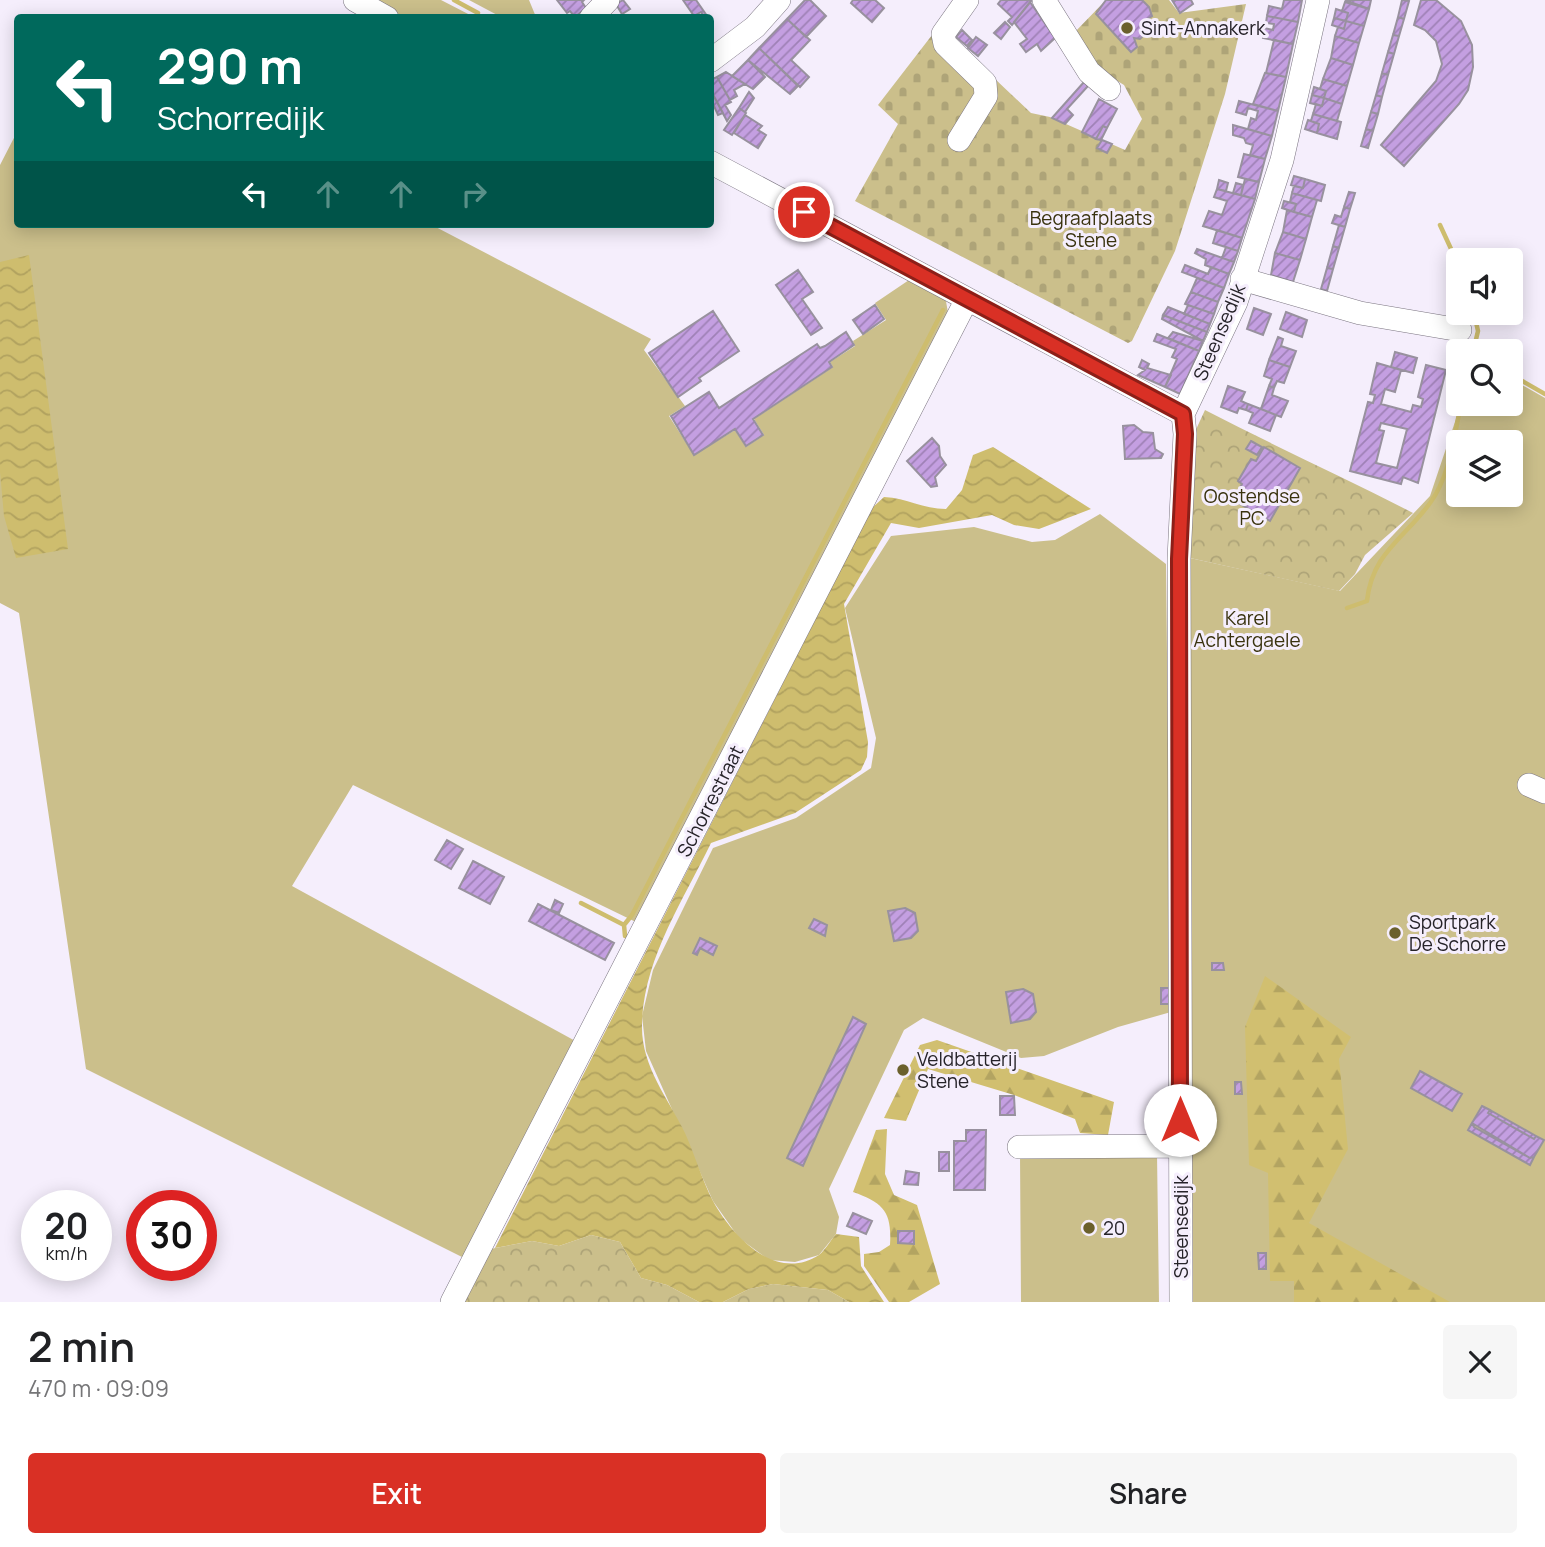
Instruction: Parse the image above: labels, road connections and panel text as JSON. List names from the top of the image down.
{
  "streets": {
    "street": ["Steensedijk", "Schorrestraat"]
  },
  "parks": ["Begraafplaats Stene", "Oostendse PC", "Karel Achtergaele"],
  "places": [
    "Sint-Annakerk",
    "Sportpark De Schorre",
    "Veldbatterij Stene",
    "20"
  ],
  "page": {
    "turn": ["290 m", "Schorredijk"],
    "speed": "20 km/h",
    "limit": "30",
    "heading": ["2 min", "470 m · 09:09"],
    "buttons": ["Exit", "Share"]
  }
}
